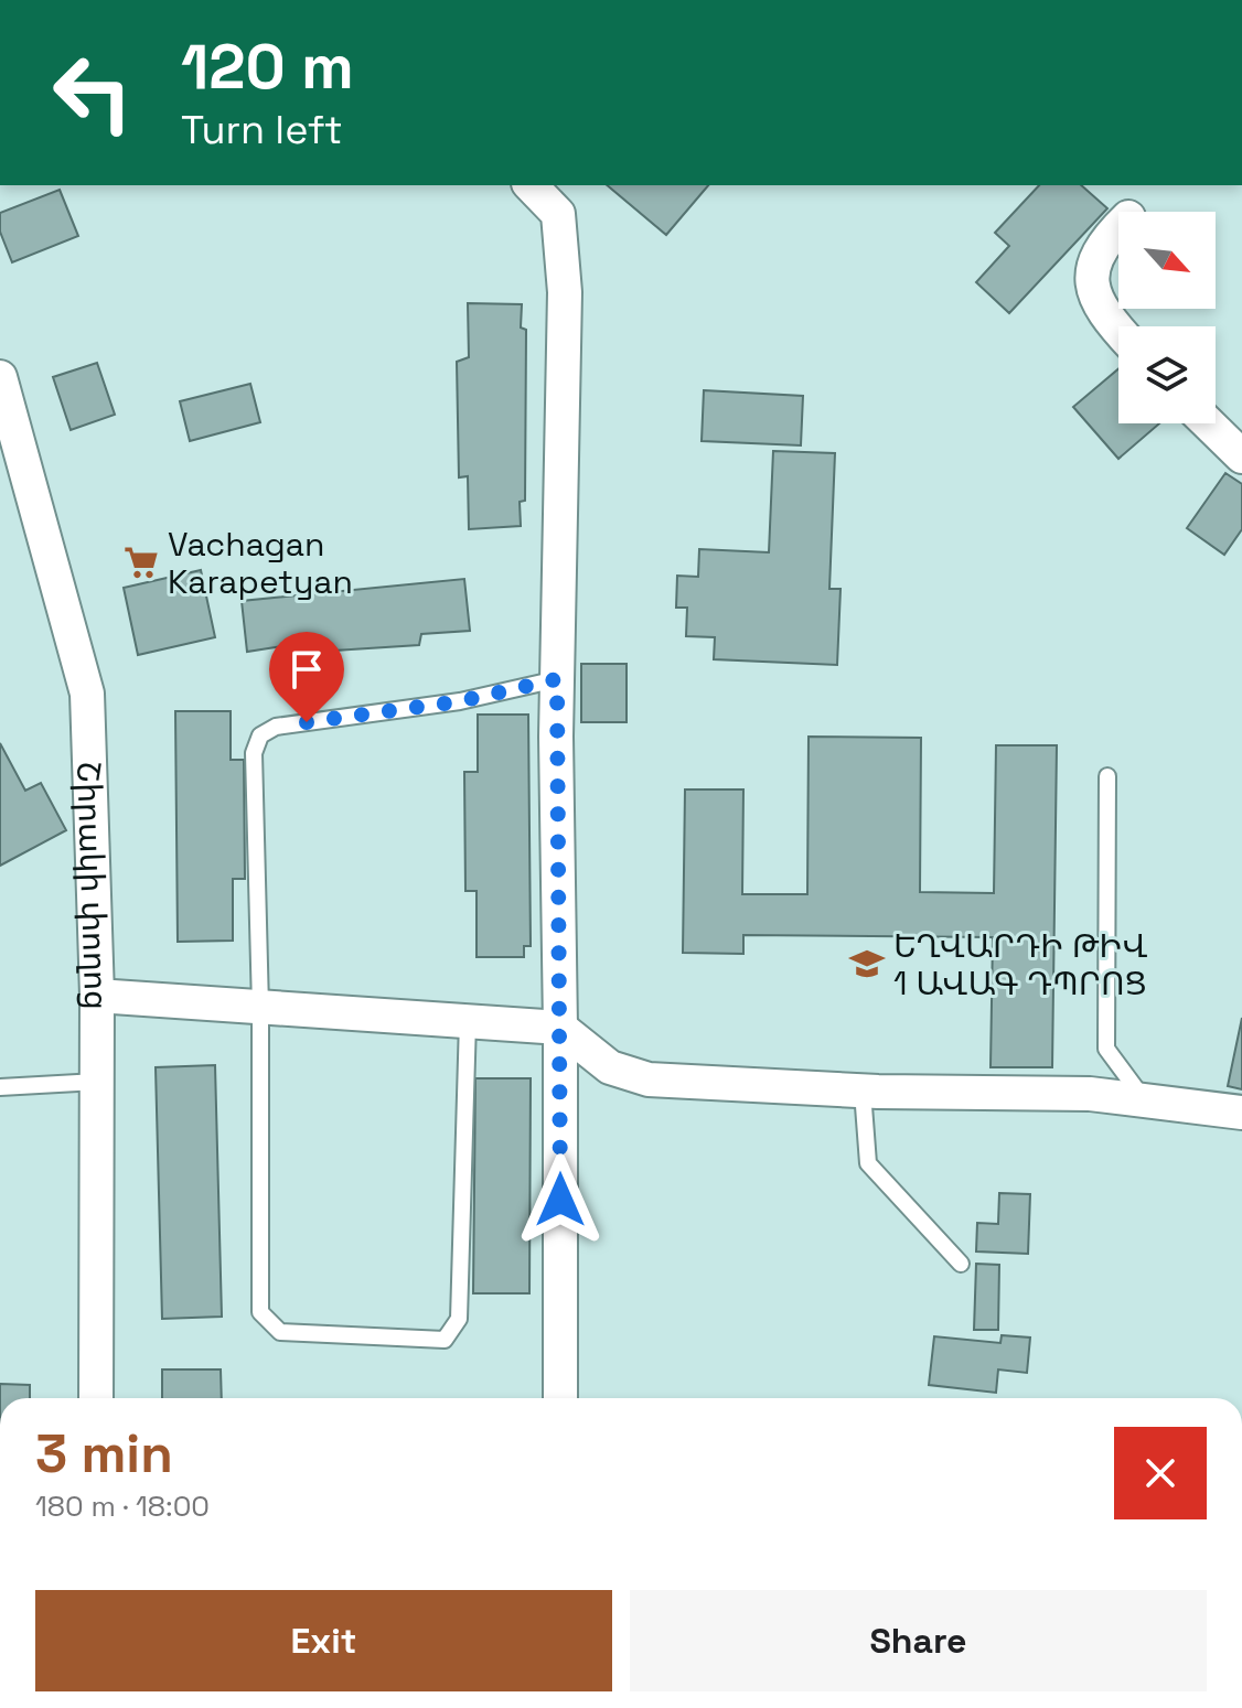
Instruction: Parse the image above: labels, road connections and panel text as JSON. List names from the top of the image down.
{
  "streets": {
    "street": ["Շիրակի փողոց"]
  },
  "places": {
    "supermarket": ["Vachagan Karapetyan"],
    "school or university": ["ԵՂՎԱՐԴԻ ԹԻՎ 1 ԱՎԱԳ ԴՊՐՈՑ"]
  },
  "north": "bottom right",
  "page": {
    "turn": ["120 m", "Turn left"],
    "heading": ["3 min", "180 m · 18:00"],
    "buttons": ["Exit", "Share"]
  }
}
